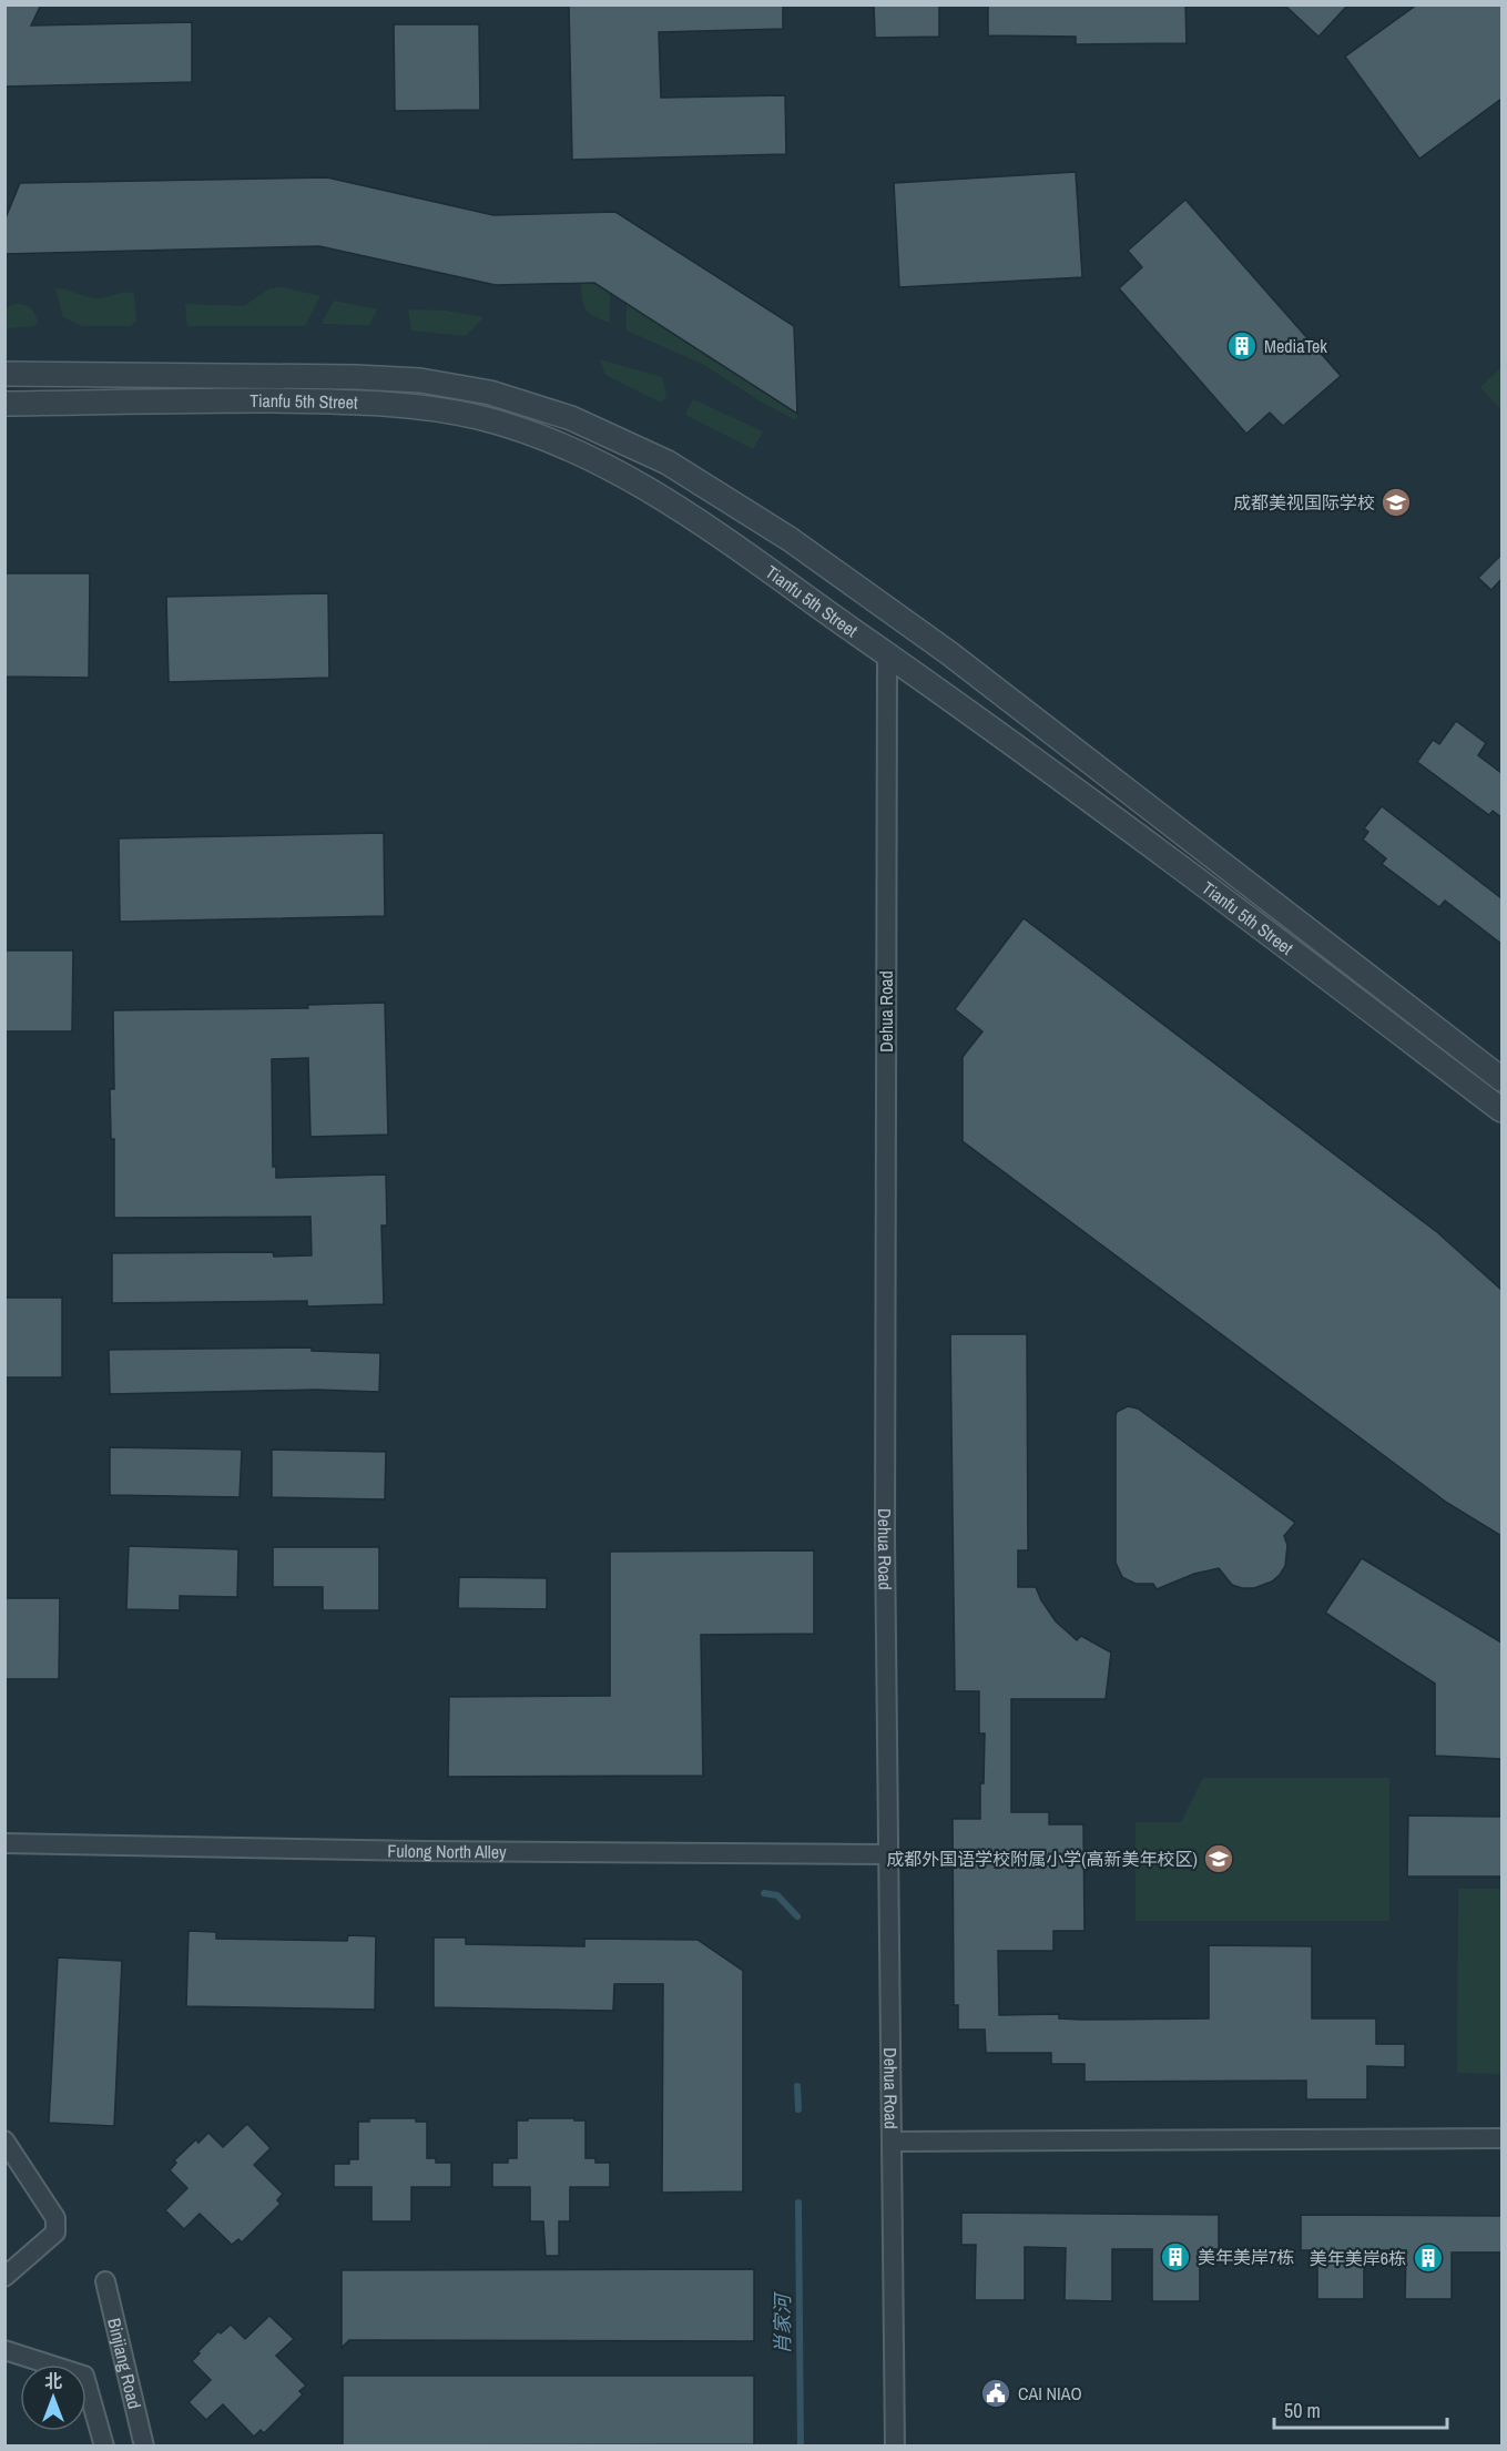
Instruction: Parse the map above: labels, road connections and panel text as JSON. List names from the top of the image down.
{
  "streets": {
    "street": [
      "Tianfu 5th Street",
      "Dehua Road",
      "Fulong North Alley",
      "Binjiang Road"
    ]
  },
  "crossings": [
    ["Tianfu 5th Street", "Dehua Road"],
    ["Dehua Road", "Fulong North Alley"]
  ],
  "water": ["肖家河"],
  "places": {
    "building": ["MediaTek", "美年美岸7栋", "美年美岸6栋"],
    "school or university": ["成都美视国际学校", "成都外国语学校附属小学(高新美年校区)"],
    "public building": ["CAI NIAO"]
  },
  "scale_bar": "50 m",
  "north": "top"
}
